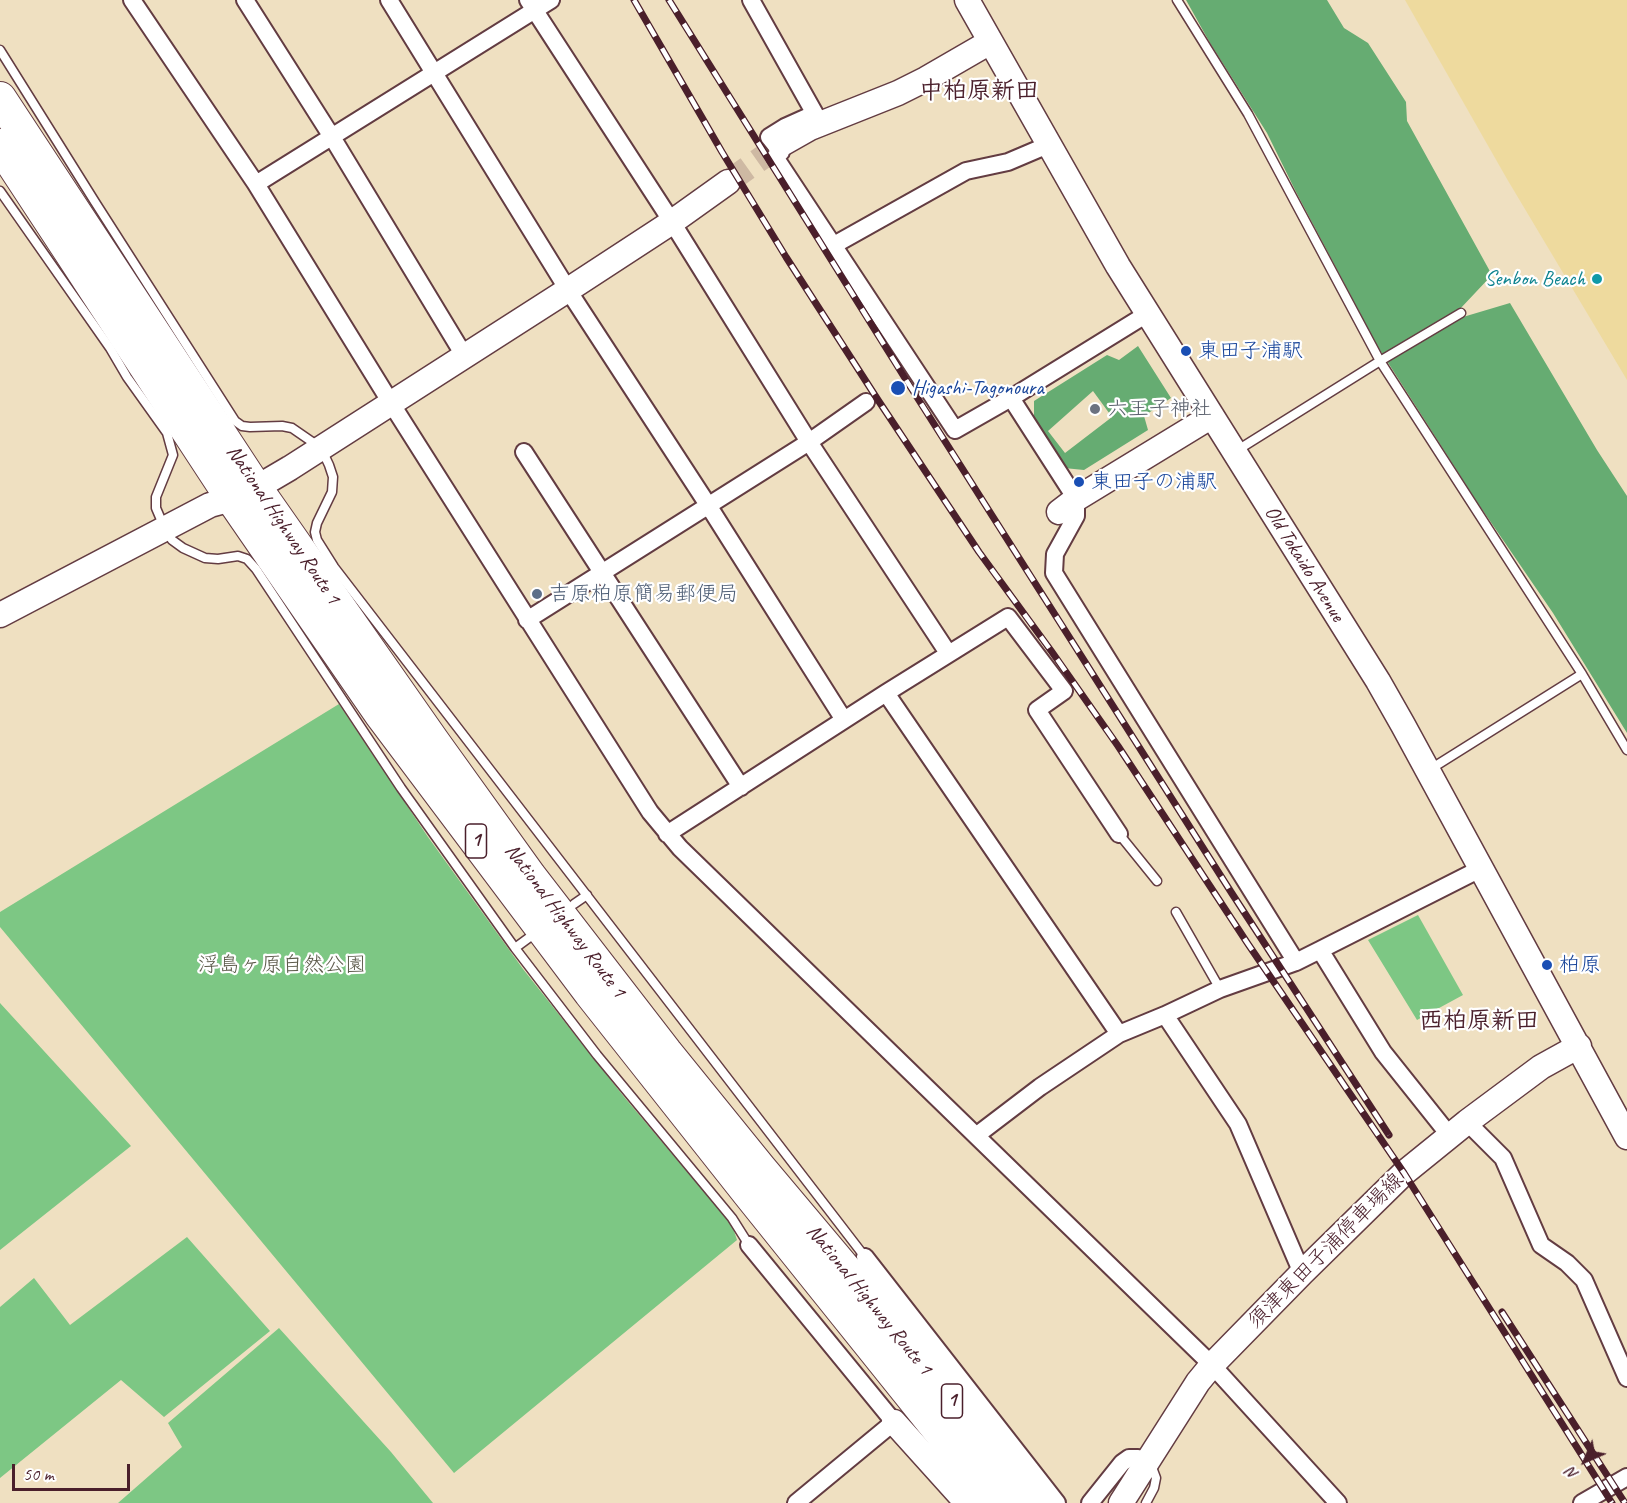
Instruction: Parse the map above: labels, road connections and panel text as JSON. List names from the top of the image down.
{
  "streets": {
    "highway": ["National Highway Route 1", "1"],
    "main road": ["Old Tokaido Avenue", "須津東田子浦停車場線"]
  },
  "crossings": [
    ["Old Tokaido Avenue", "須津東田子浦停車場線"]
  ],
  "districts": ["中柏原新田", "西柏原新田"],
  "parks": ["浮島ヶ原自然公園"],
  "places": [
    "Senbon Beach",
    "東田子浦駅",
    "Higashi-Tagonoura",
    "六王子神社",
    "東田子の浦駅",
    "吉原柏原簡易郵便局",
    "柏原"
  ],
  "scale_bar": "50 m",
  "north": "bottom left"
}
